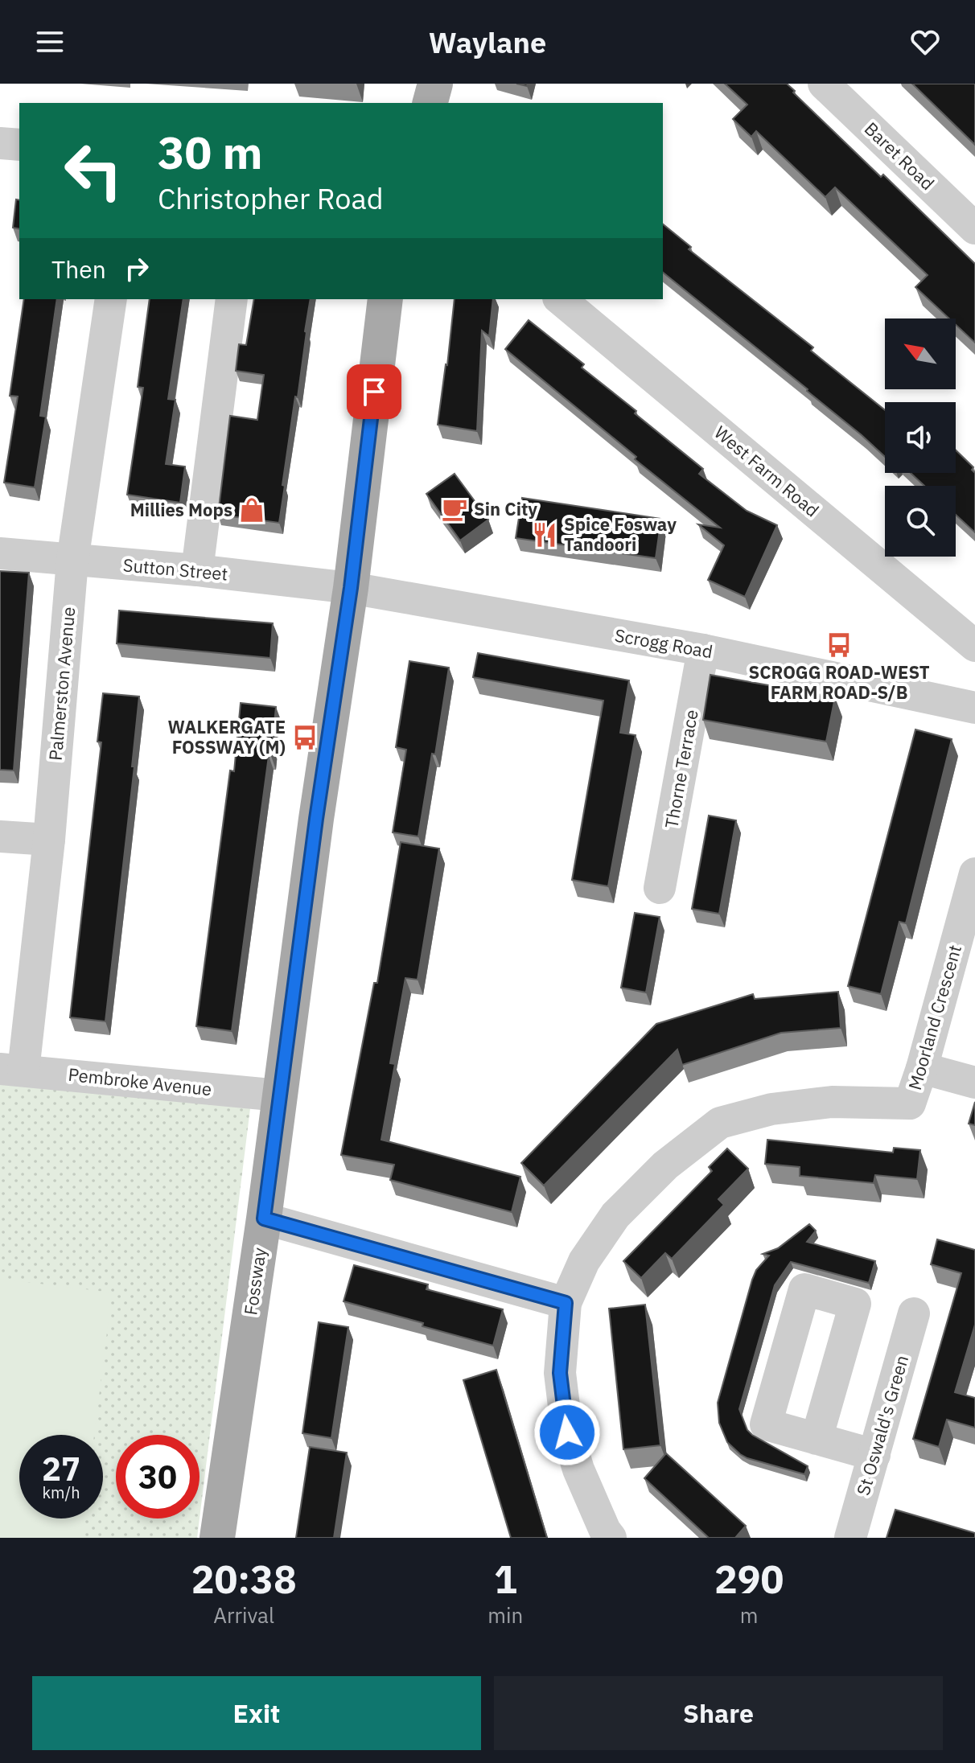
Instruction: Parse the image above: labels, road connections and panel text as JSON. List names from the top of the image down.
{
  "streets": {
    "main road": ["Fossway"],
    "street": [
      "Baret Road",
      "West Farm Road",
      "Sutton Street",
      "Scrogg Road",
      "Palmerston Avenue",
      "Thorne Terrace",
      "Moorland Crescent",
      "Pembroke Avenue",
      "St Oswald's Green"
    ]
  },
  "crossings": [
    ["Sutton Street", "Scrogg Road"],
    ["Sutton Street", "Palmerston Avenue"],
    ["Sutton Street", "Fossway"],
    ["Scrogg Road", "Thorne Terrace"],
    ["Scrogg Road", "Fossway"],
    ["Palmerston Avenue", "Pembroke Avenue"],
    ["Pembroke Avenue", "Fossway"]
  ],
  "places": {
    "cafe": ["Sin City"],
    "shop": ["Millies Mops"],
    "restaurant": ["Spice Fosway Tandoori"],
    "bus stop": ["SCROGG ROAD-WEST FARM ROAD-S/B", "WALKERGATE FOSSWAY (M)"]
  },
  "north": "top left",
  "page": {
    "header": "Waylane",
    "turn": ["30 m", "Christopher Road"],
    "then": "Then",
    "speed": "27 km/h",
    "limit": "30",
    "eta": [
      "20:38",
      "Arrival",
      "1",
      "min",
      "290",
      "m"
    ],
    "buttons": ["Exit", "Share"]
  }
}
